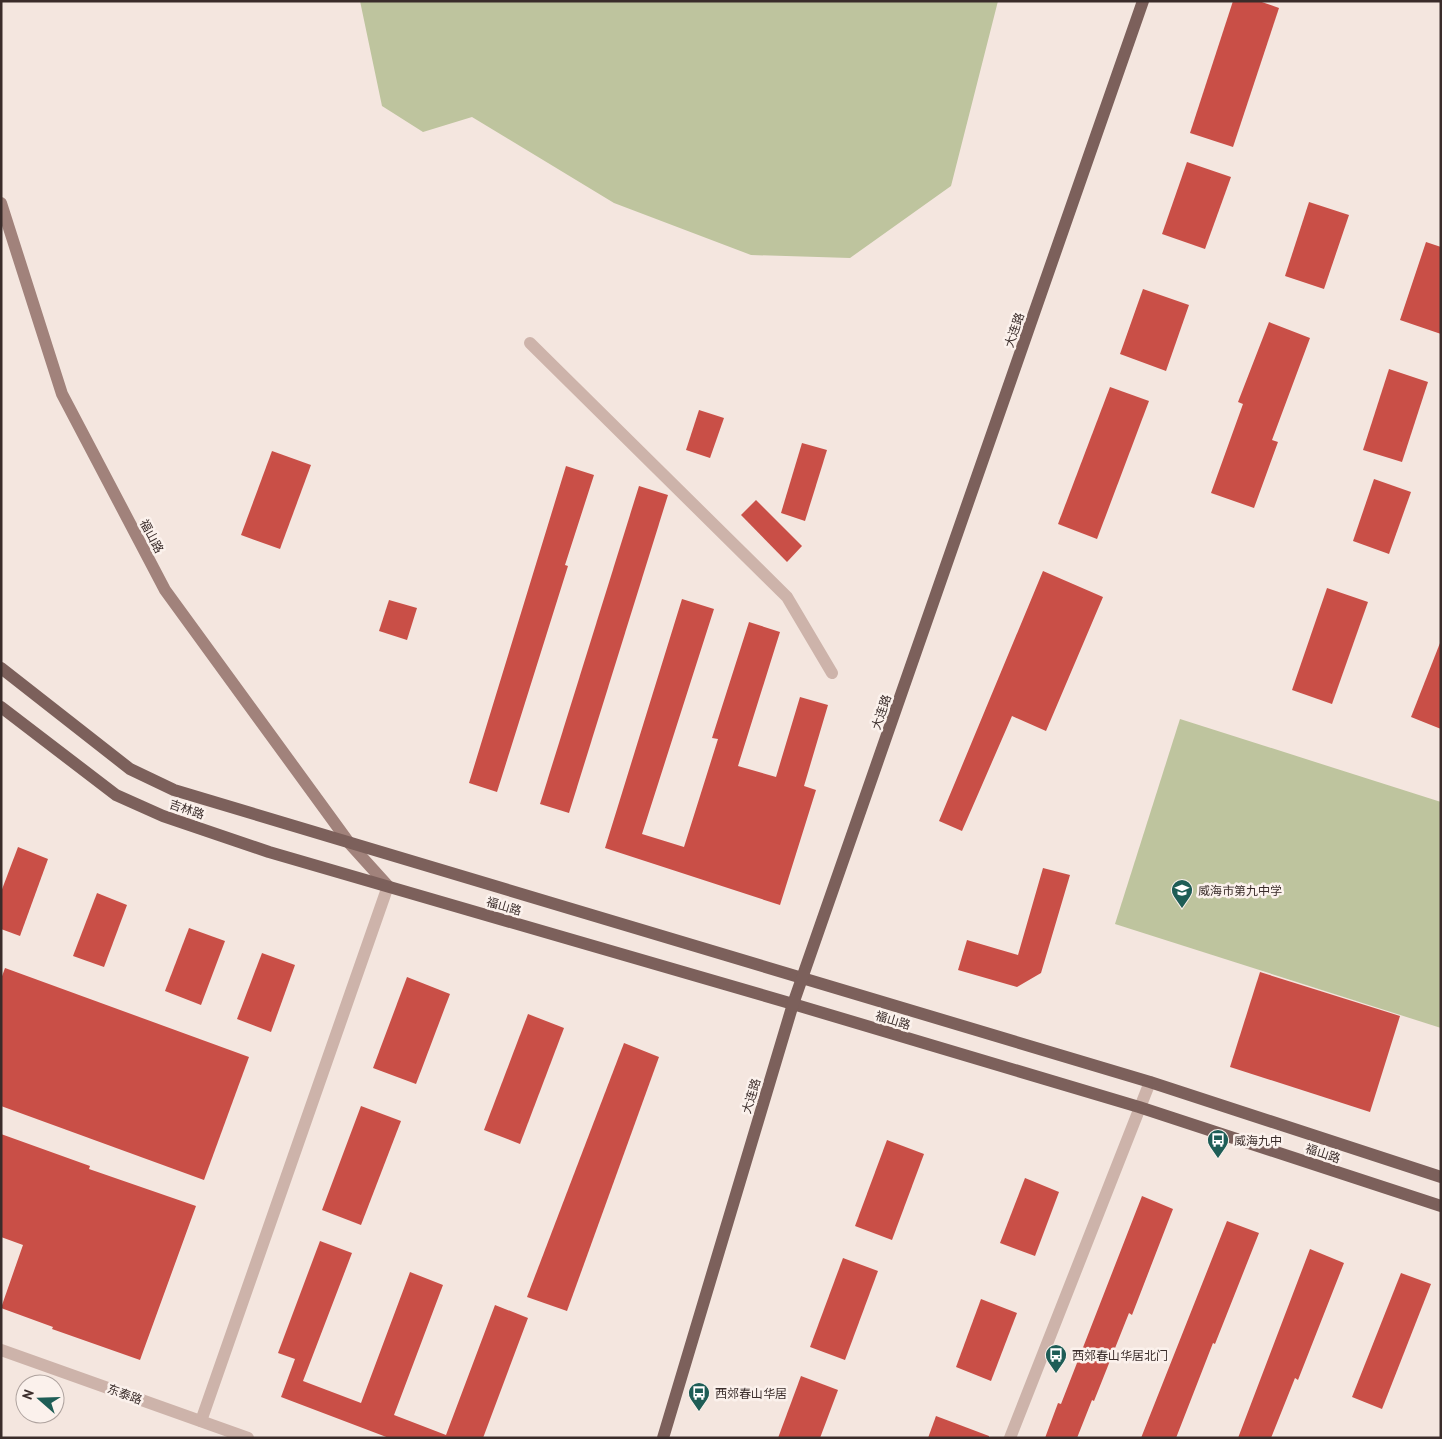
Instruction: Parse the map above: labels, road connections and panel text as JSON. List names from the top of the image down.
{
  "streets": {
    "main road": ["大连路", "福山路", "吉林路"],
    "street": ["东泰路"]
  },
  "crossings": [
    ["大连路", "福山路"],
    ["福山路", "吉林路"]
  ],
  "places": {
    "school or university": ["威海市第九中学"],
    "bus stop": ["威海九中", "西郊春山华居北门", "西郊春山华居"]
  },
  "north": "left"
}
